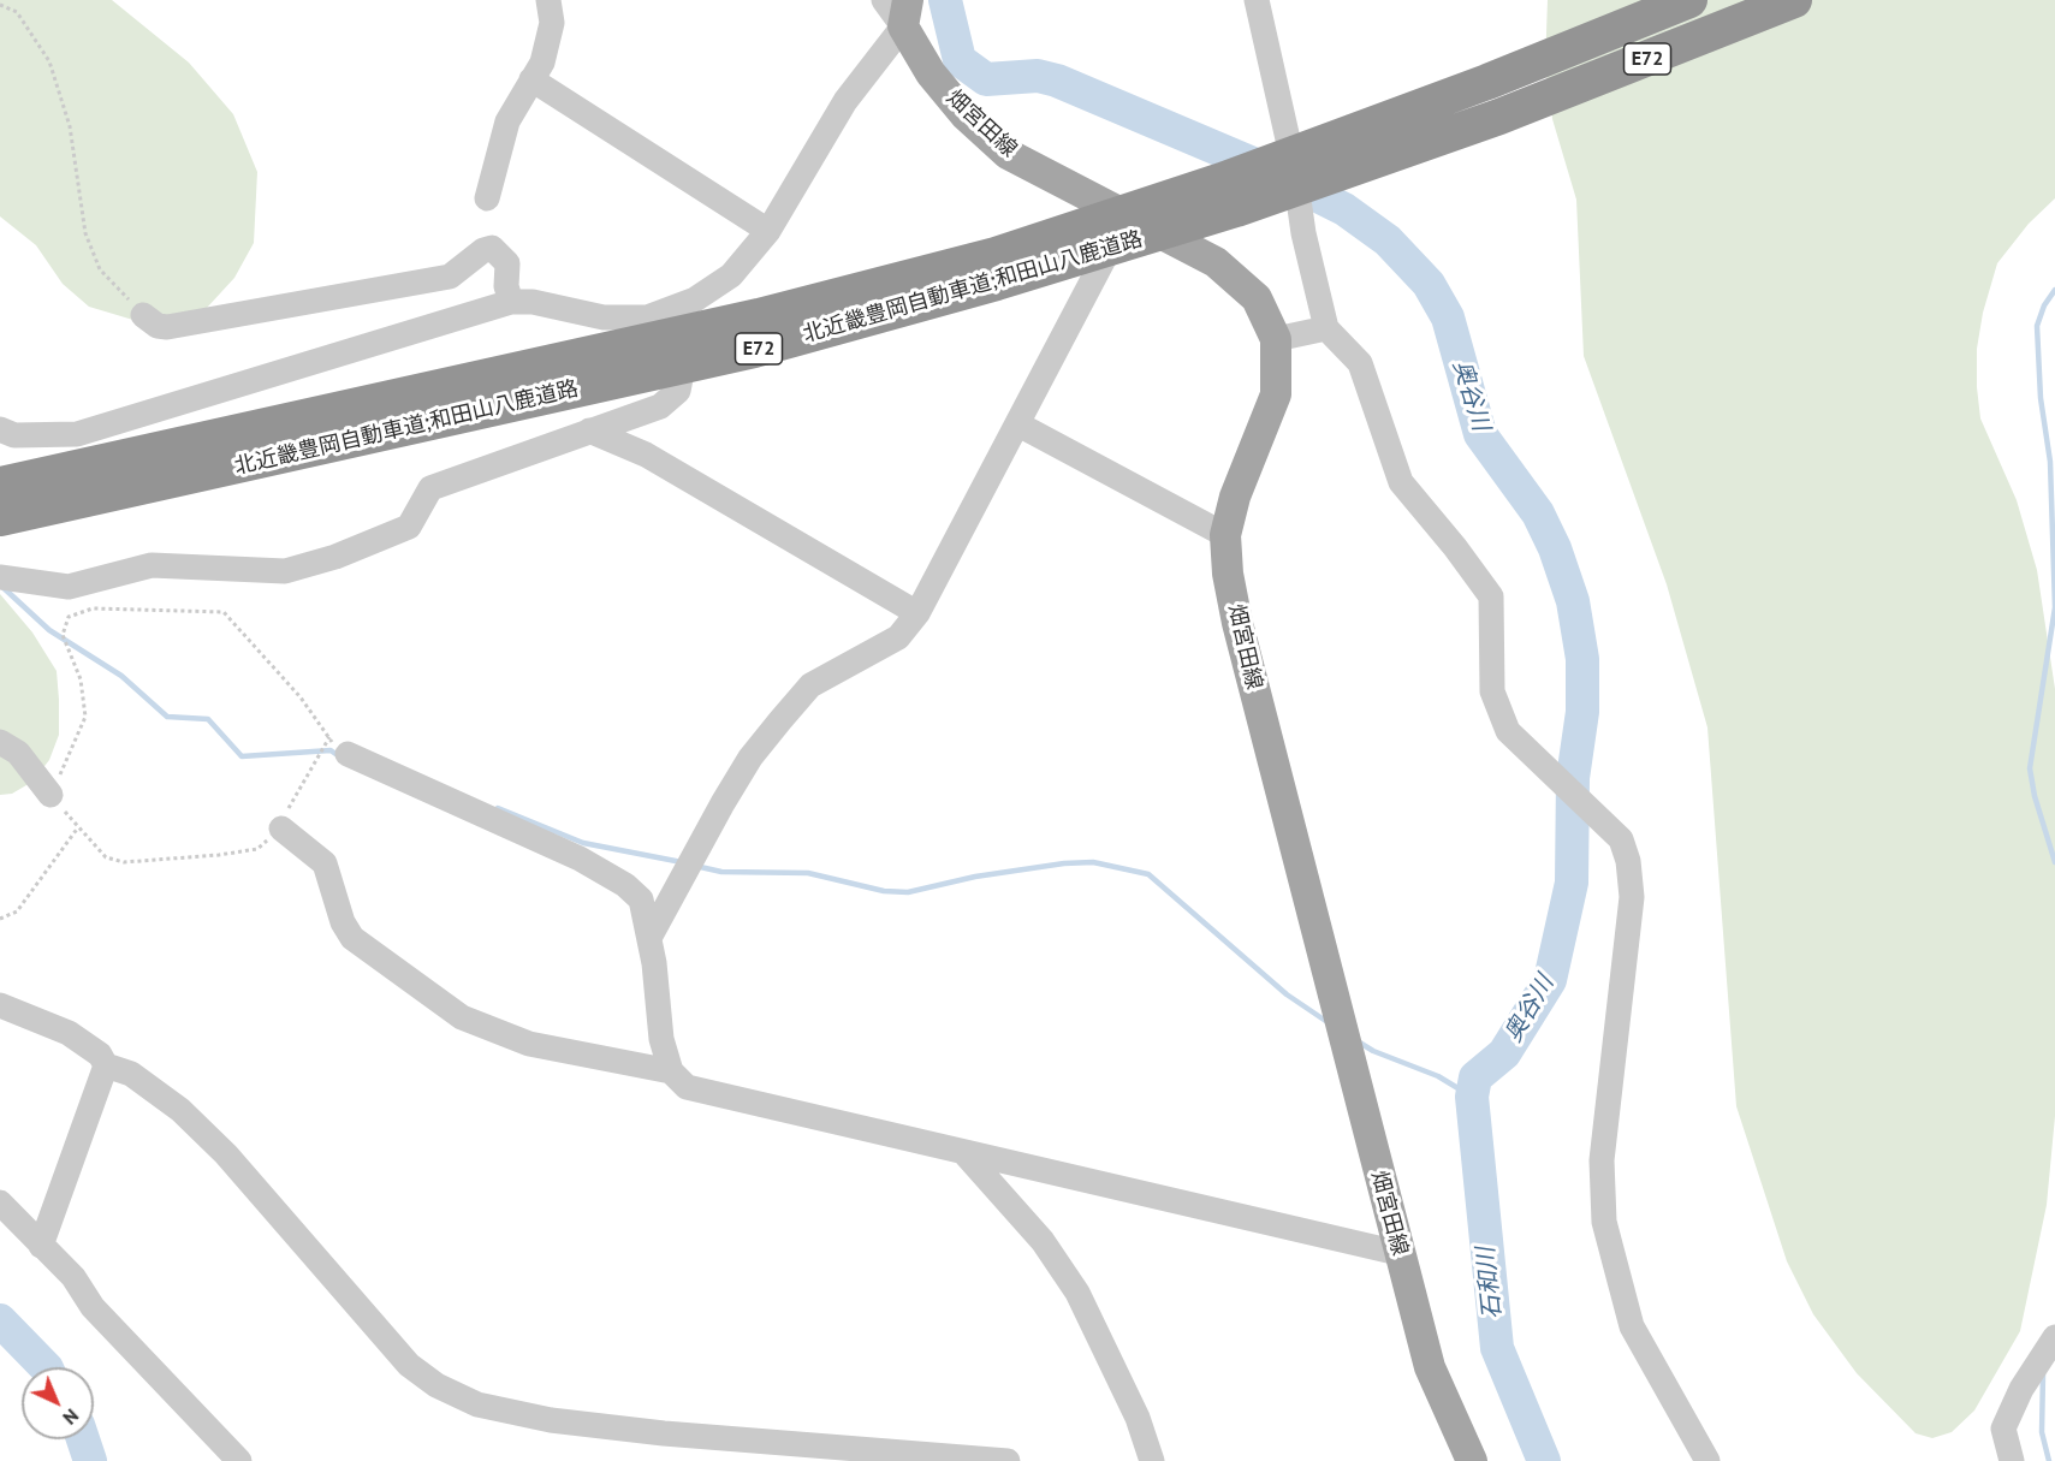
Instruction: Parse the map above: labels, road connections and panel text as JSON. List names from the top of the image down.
{
  "streets": {
    "highway": ["E72", "北近畿豊岡自動車道;和田山八鹿道路"],
    "main road": ["畑宮田線"]
  },
  "water": ["奥谷川", "石和川"],
  "north": "bottom right"
}
